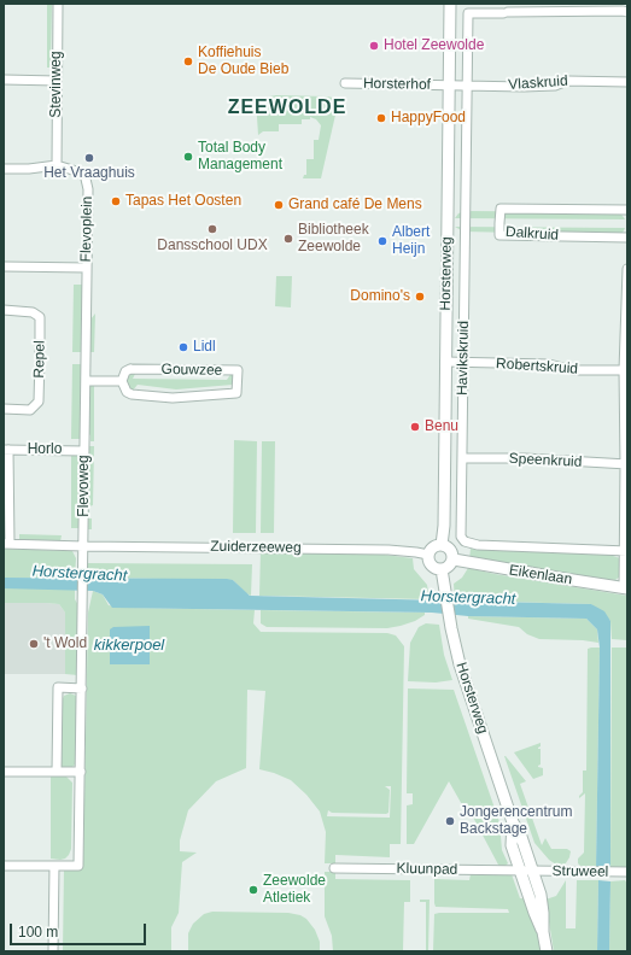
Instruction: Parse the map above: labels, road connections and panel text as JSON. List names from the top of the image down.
{
  "streets": {
    "street": [
      "Vlaskruid",
      "Stevinweg",
      "Horsterhof",
      "Flevoplein",
      "Dalkruid",
      "Horsterweg",
      "Havikskruid",
      "Repel",
      "Robertskruid",
      "Gouwzee",
      "Horlo",
      "Speenkruid",
      "Flevoweg",
      "Zuiderzeeweg",
      "Eikenlaan",
      "Kluunpad",
      "Struweel"
    ]
  },
  "crossings": [
    ["Vlaskruid", "Horsterhof"],
    ["Vlaskruid", "Horsterweg"],
    ["Vlaskruid", "Havikskruid"],
    ["Stevinweg", "Flevoplein"],
    ["Horsterhof", "Horsterweg"],
    ["Flevoplein", "Flevoweg"],
    ["Horsterweg", "Robertskruid"],
    ["Horsterweg", "Zuiderzeeweg"],
    ["Horsterweg", "Eikenlaan"],
    ["Horsterweg", "Kluunpad"],
    ["Horsterweg", "Struweel"],
    ["Havikskruid", "Robertskruid"],
    ["Havikskruid", "Speenkruid"],
    ["Horlo", "Flevoweg"],
    ["Flevoweg", "Zuiderzeeweg"],
    ["Zuiderzeeweg", "Eikenlaan"],
    ["Kluunpad", "Struweel"]
  ],
  "districts": ["ZEEWOLDE"],
  "water": ["Horstergracht", "kikkerpoel"],
  "places": [
    "Hotel Zeewolde",
    "Koffiehuis De Oude Bieb",
    "HappyFood",
    "Total Body Management",
    "Het Vraaghuis",
    "Tapas Het Oosten",
    "Grand café De Mens",
    "Dansschool UDX",
    "Bibliotheek Zeewolde",
    "Albert Heijn",
    "Domino's",
    "Lidl",
    "Benu",
    "'t Wold",
    "Jongerencentrum Backstage",
    "Zeewolde Atletiek"
  ],
  "scale_bar": "100 m"
}
